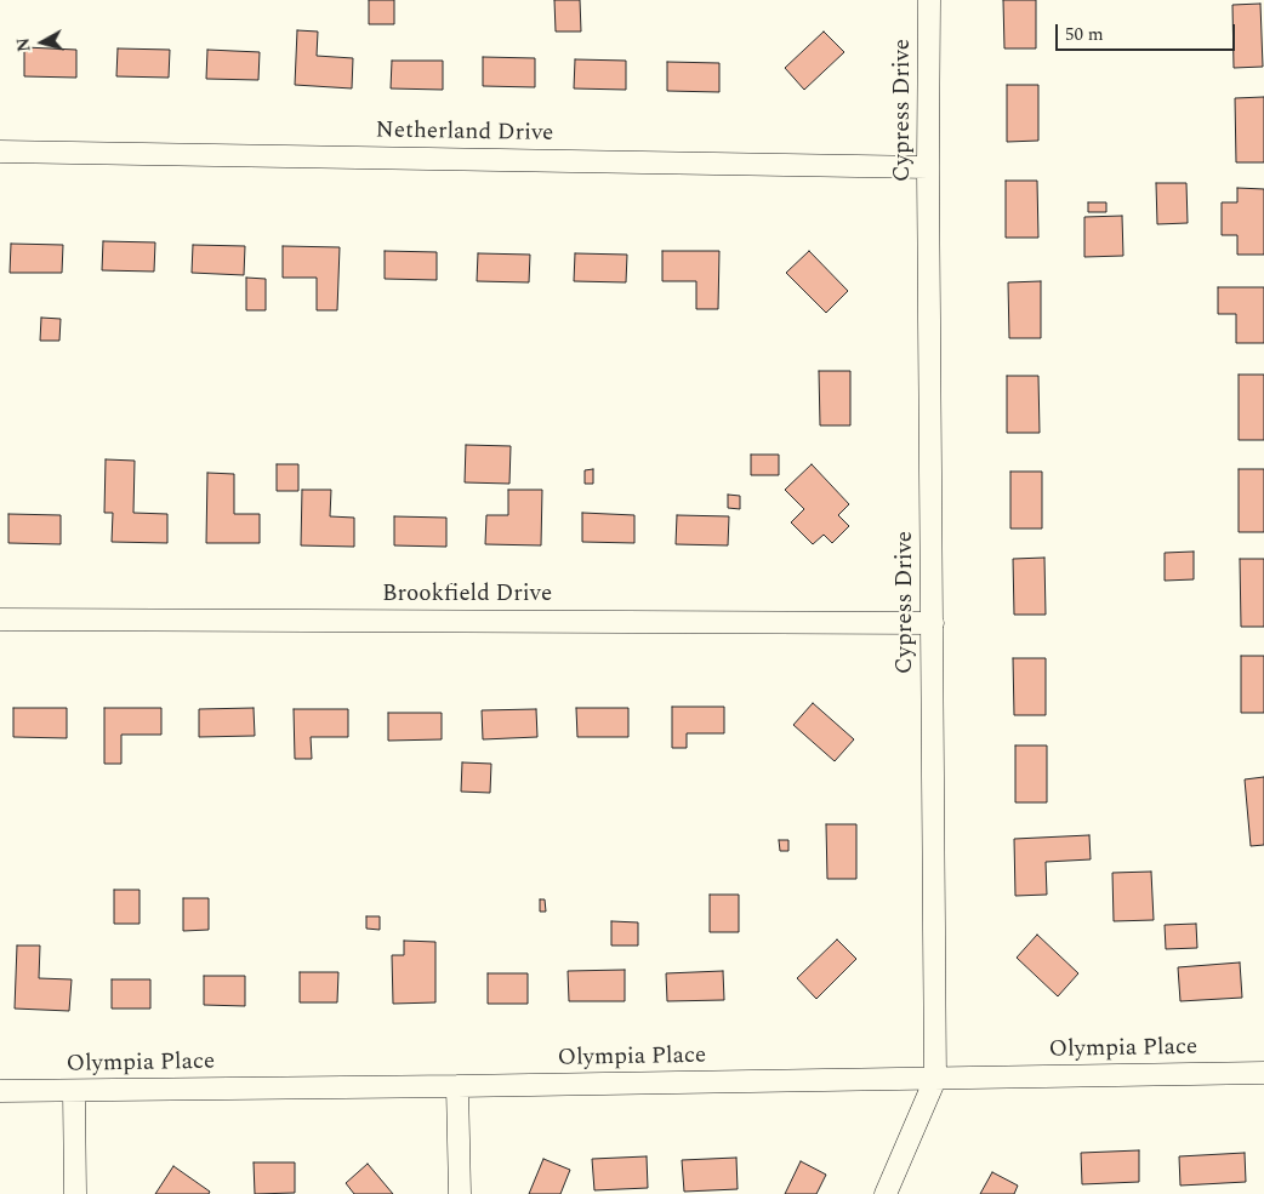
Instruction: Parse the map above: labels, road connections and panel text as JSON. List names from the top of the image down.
{
  "streets": {
    "street": [
      "Cypress Drive",
      "Netherland Drive",
      "Brookfield Drive",
      "Olympia Place"
    ]
  },
  "crossings": [
    ["Cypress Drive", "Netherland Drive"],
    ["Cypress Drive", "Brookfield Drive"],
    ["Cypress Drive", "Olympia Place"]
  ],
  "scale_bar": "50 m",
  "north": "left"
}
